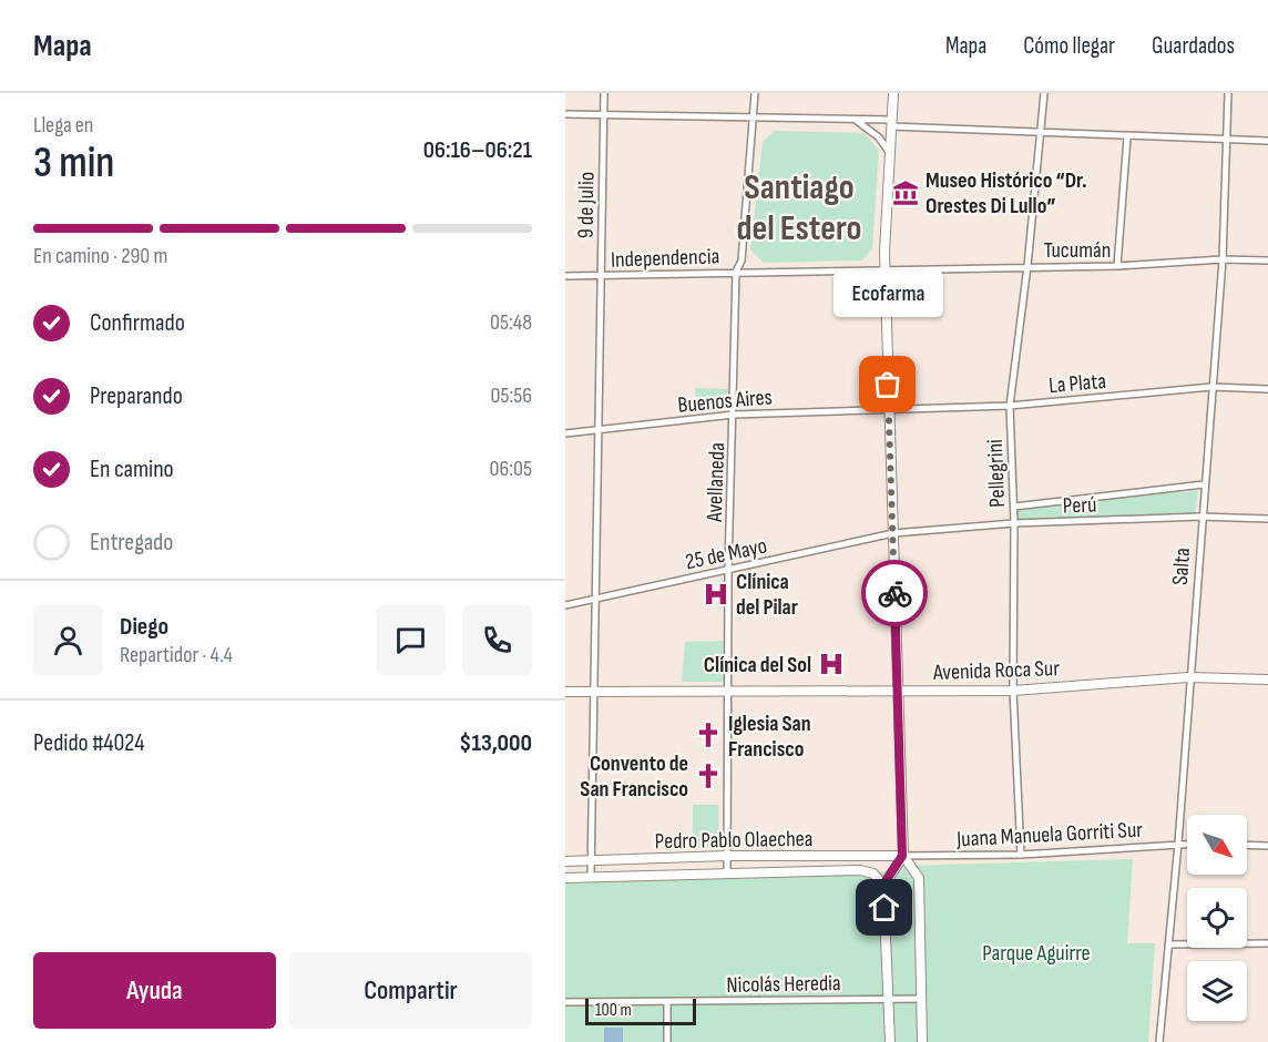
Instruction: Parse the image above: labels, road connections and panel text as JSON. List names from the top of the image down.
{
  "streets": {
    "street": [
      "9 de Julio",
      "Tucumán",
      "Independencia",
      "La Plata",
      "Buenos Aires",
      "Pellegrini",
      "Avellaneda",
      "Perú",
      "25 de Mayo",
      "Salta",
      "Avenida Roca Sur",
      "Juana Manuela Gorriti Sur",
      "Pedro Pablo Olaechea",
      "Nicolás Heredia"
    ]
  },
  "crossings": [
    ["9 de Julio", "Independencia"],
    ["9 de Julio", "Buenos Aires"],
    ["9 de Julio", "25 de Mayo"],
    ["9 de Julio", "Avenida Roca Sur"],
    ["9 de Julio", "Pedro Pablo Olaechea"],
    ["Tucumán", "Independencia"],
    ["Tucumán", "Pellegrini"],
    ["Tucumán", "Salta"],
    ["Independencia", "Avellaneda"],
    ["La Plata", "Buenos Aires"],
    ["La Plata", "Pellegrini"],
    ["La Plata", "Salta"],
    ["Buenos Aires", "Avellaneda"],
    ["Pellegrini", "Perú"],
    ["Pellegrini", "Avenida Roca Sur"],
    ["Pellegrini", "Juana Manuela Gorriti Sur"],
    ["Avellaneda", "25 de Mayo"],
    ["Avellaneda", "Avenida Roca Sur"],
    ["Avellaneda", "Pedro Pablo Olaechea"],
    ["Perú", "25 de Mayo"],
    ["Perú", "Salta"],
    ["Salta", "Avenida Roca Sur"],
    ["Salta", "Juana Manuela Gorriti Sur"],
    ["Juana Manuela Gorriti Sur", "Pedro Pablo Olaechea"]
  ],
  "districts": ["Santiago del Estero"],
  "parks": ["Parque Aguirre"],
  "places": {
    "museum": ["Museo Histórico “Dr. Orestes Di Lullo”"],
    "other": ["Ecofarma"],
    "hospital": ["Clínica del Pilar", "Clínica del Sol"],
    "church": ["Iglesia San Francisco", "Convento de San Francisco"]
  },
  "scale_bar": "100 m",
  "north": "bottom right",
  "page": {
    "header": "Mapa",
    "nav": ["Mapa", "Cómo llegar", "Guardados"],
    "heading": ["3 min", "Llega en", "06:16–06:21"],
    "panel": [
      "Diego",
      "Repartidor · 4.4",
      "Pedido #4024",
      "$13,000"
    ],
    "bar": "En camino · 290 m",
    "bubble": "Ecofarma",
    "list": [
      ["Confirmado", "05:48"],
      ["Preparando", "05:56"],
      ["En camino", "06:05"],
      "Entregado"
    ],
    "buttons": ["Ayuda", "Compartir"],
    "scale": "100 m"
  }
}
